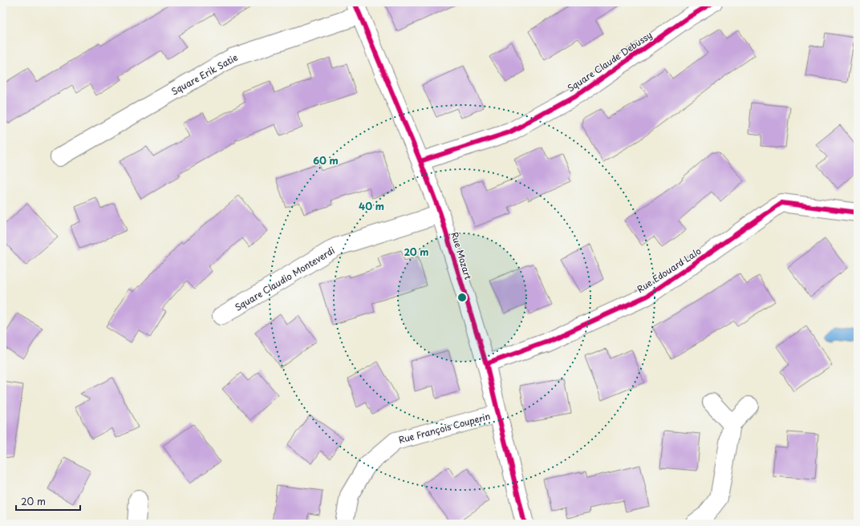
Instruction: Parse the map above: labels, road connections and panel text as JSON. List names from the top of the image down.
{
  "streets": {
    "street": [
      "Square Claude Debussy",
      "Square Erik Satie",
      "Rue Mozart",
      "Rue Edouard Lalo",
      "Square Claudio Monteverdi",
      "Rue François Couperin"
    ]
  },
  "crossings": [
    ["Square Claude Debussy", "Rue Mozart"],
    ["Square Erik Satie", "Rue Mozart"],
    ["Rue Mozart", "Rue Edouard Lalo"],
    ["Rue Mozart", "Square Claudio Monteverdi"],
    ["Rue Mozart", "Rue François Couperin"]
  ],
  "scale_bar": "20 m",
  "rings": ["60 m", "40 m", "20 m"]
}
